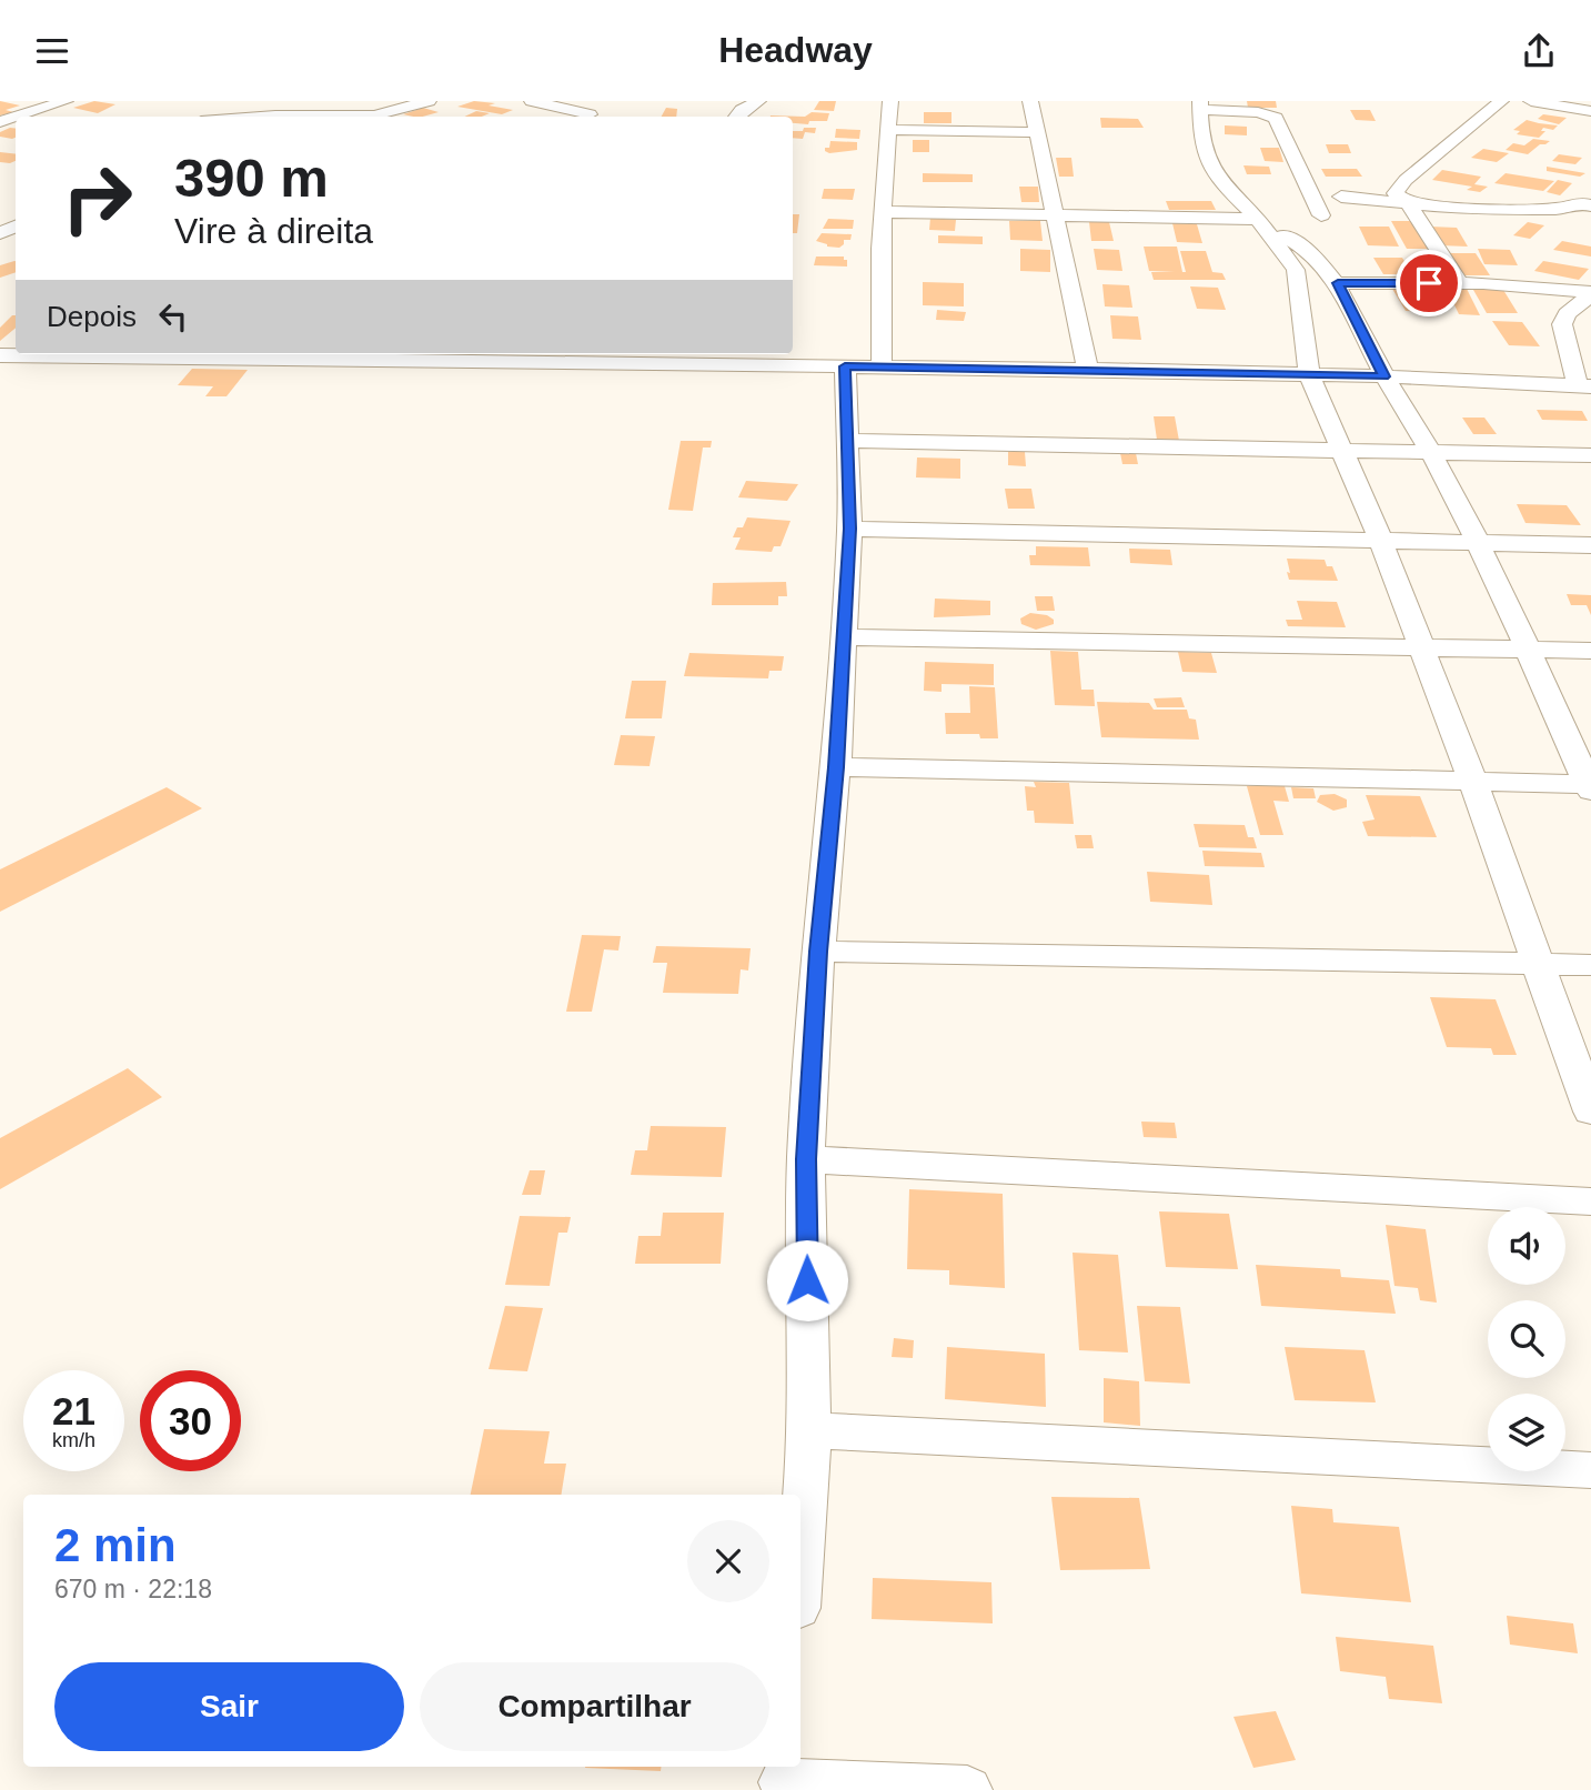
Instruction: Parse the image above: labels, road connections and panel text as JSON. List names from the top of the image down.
{
  "page": {
    "header": "Headway",
    "turn": ["390 m", "Vire à direita"],
    "then": "Depois",
    "speed": "21 km/h",
    "limit": "30",
    "heading": ["2 min", "670 m · 22:18"],
    "buttons": ["Sair", "Compartilhar"]
  }
}
